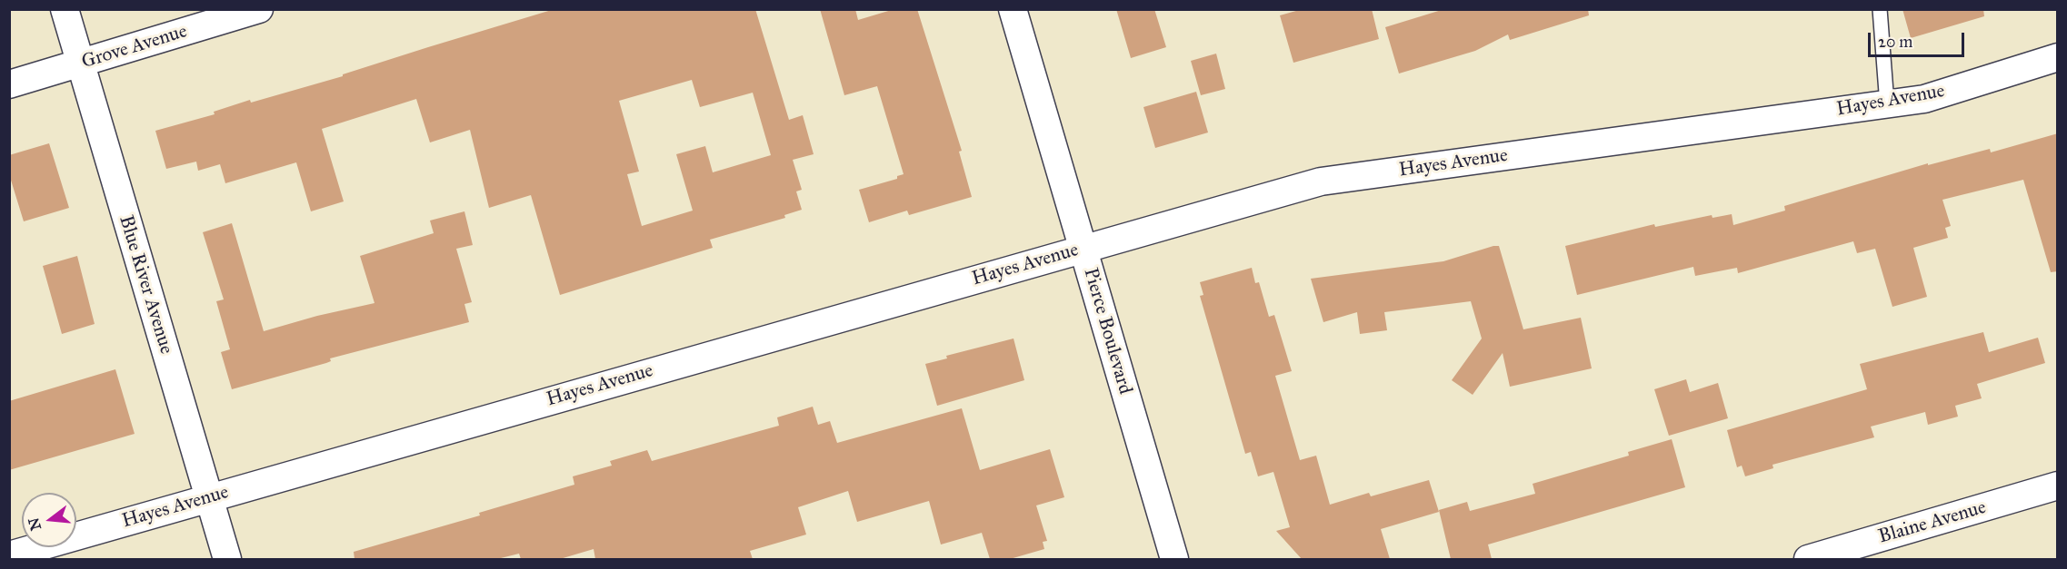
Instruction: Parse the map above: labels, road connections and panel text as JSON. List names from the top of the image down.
{
  "streets": {
    "street": [
      "Grove Avenue",
      "Hayes Avenue",
      "Blue River Avenue",
      "Pierce Boulevard",
      "Blaine Avenue"
    ]
  },
  "crossings": [
    ["Grove Avenue", "Blue River Avenue"],
    ["Hayes Avenue", "Blue River Avenue"],
    ["Hayes Avenue", "Pierce Boulevard"]
  ],
  "scale_bar": "20 m",
  "north": "left"
}
